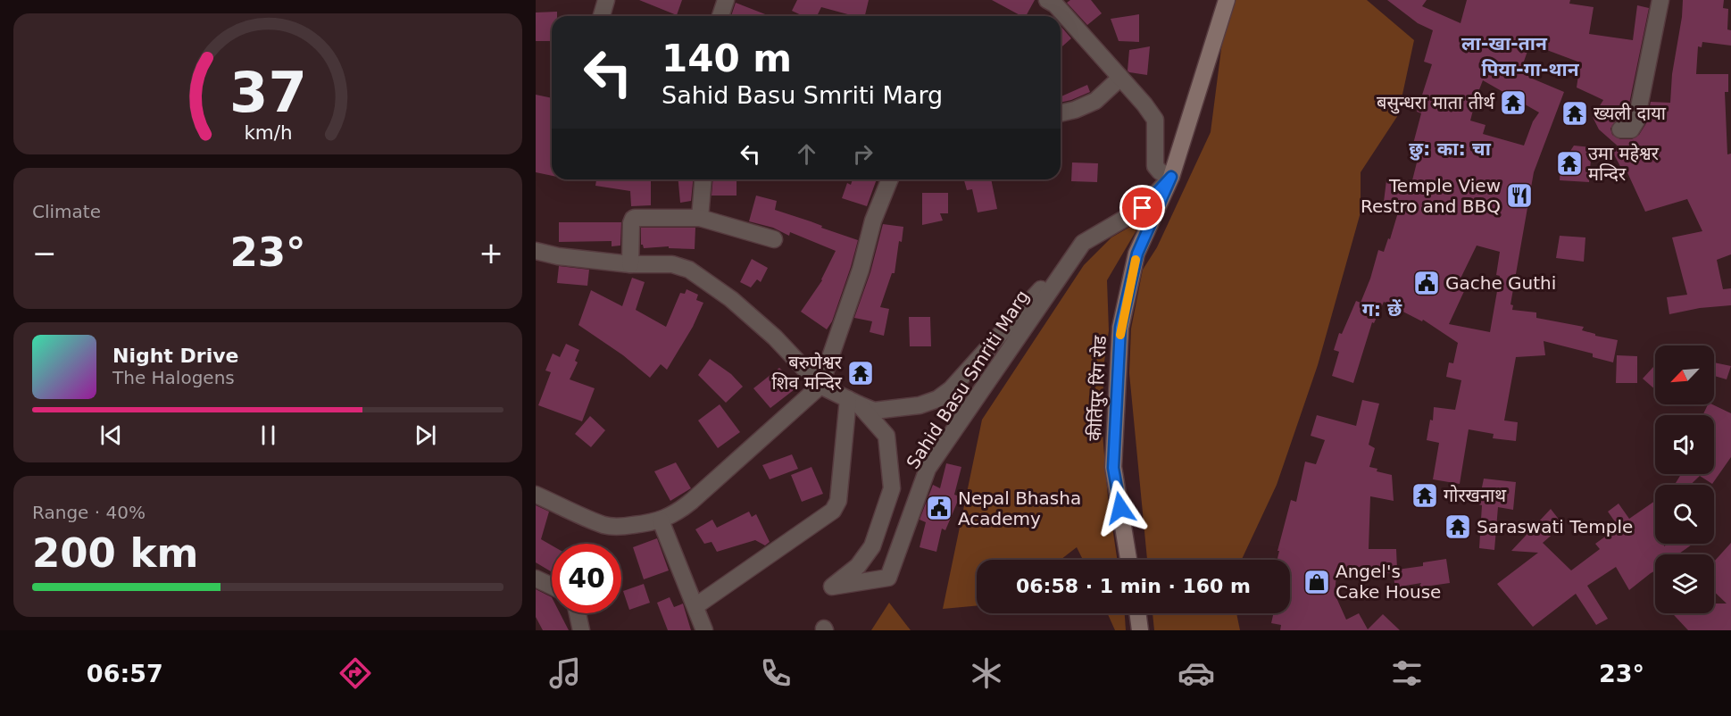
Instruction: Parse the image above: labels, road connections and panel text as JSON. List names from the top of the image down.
{
  "streets": {
    "street": ["Sahid Basu Smriti Marg", "कीर्तिपुर रिंग रोड"]
  },
  "crossings": [
    ["Sahid Basu Smriti Marg", "कीर्तिपुर रिंग रोड"]
  ],
  "districts": [
    "ला-खा-तान",
    "पिया-गा-थान",
    "छु: का: चा",
    "ग: छें"
  ],
  "places": {
    "temple": [
      "बसुन्धरा माता तीर्थ",
      "ख्यली दाया",
      "उमा महेश्वर मन्दिर",
      "बरुणेश्वर शिव मन्दिर",
      "गोरखनाथ",
      "Saraswati Temple"
    ],
    "restaurant": ["Temple View Restro and BBQ"],
    "public building": ["Gache Guthi", "Nepal Bhasha Academy"],
    "shop": ["Angel's Cake House"]
  },
  "north": "bottom left",
  "page": {
    "turn": ["140 m", "Sahid Basu Smriti Marg"],
    "tile": [
      "Climate",
      ["Range · 40%", "200 km"]
    ],
    "heat": ["−", "23°", "+"],
    "song": ["Night Drive", "The Halogens"],
    "limit": "40",
    "trip": "06:58 · 1 min · 160 m",
    "tabs": ["06:57", "23°"],
    "gauge": ["37", "km/h"]
  }
}
